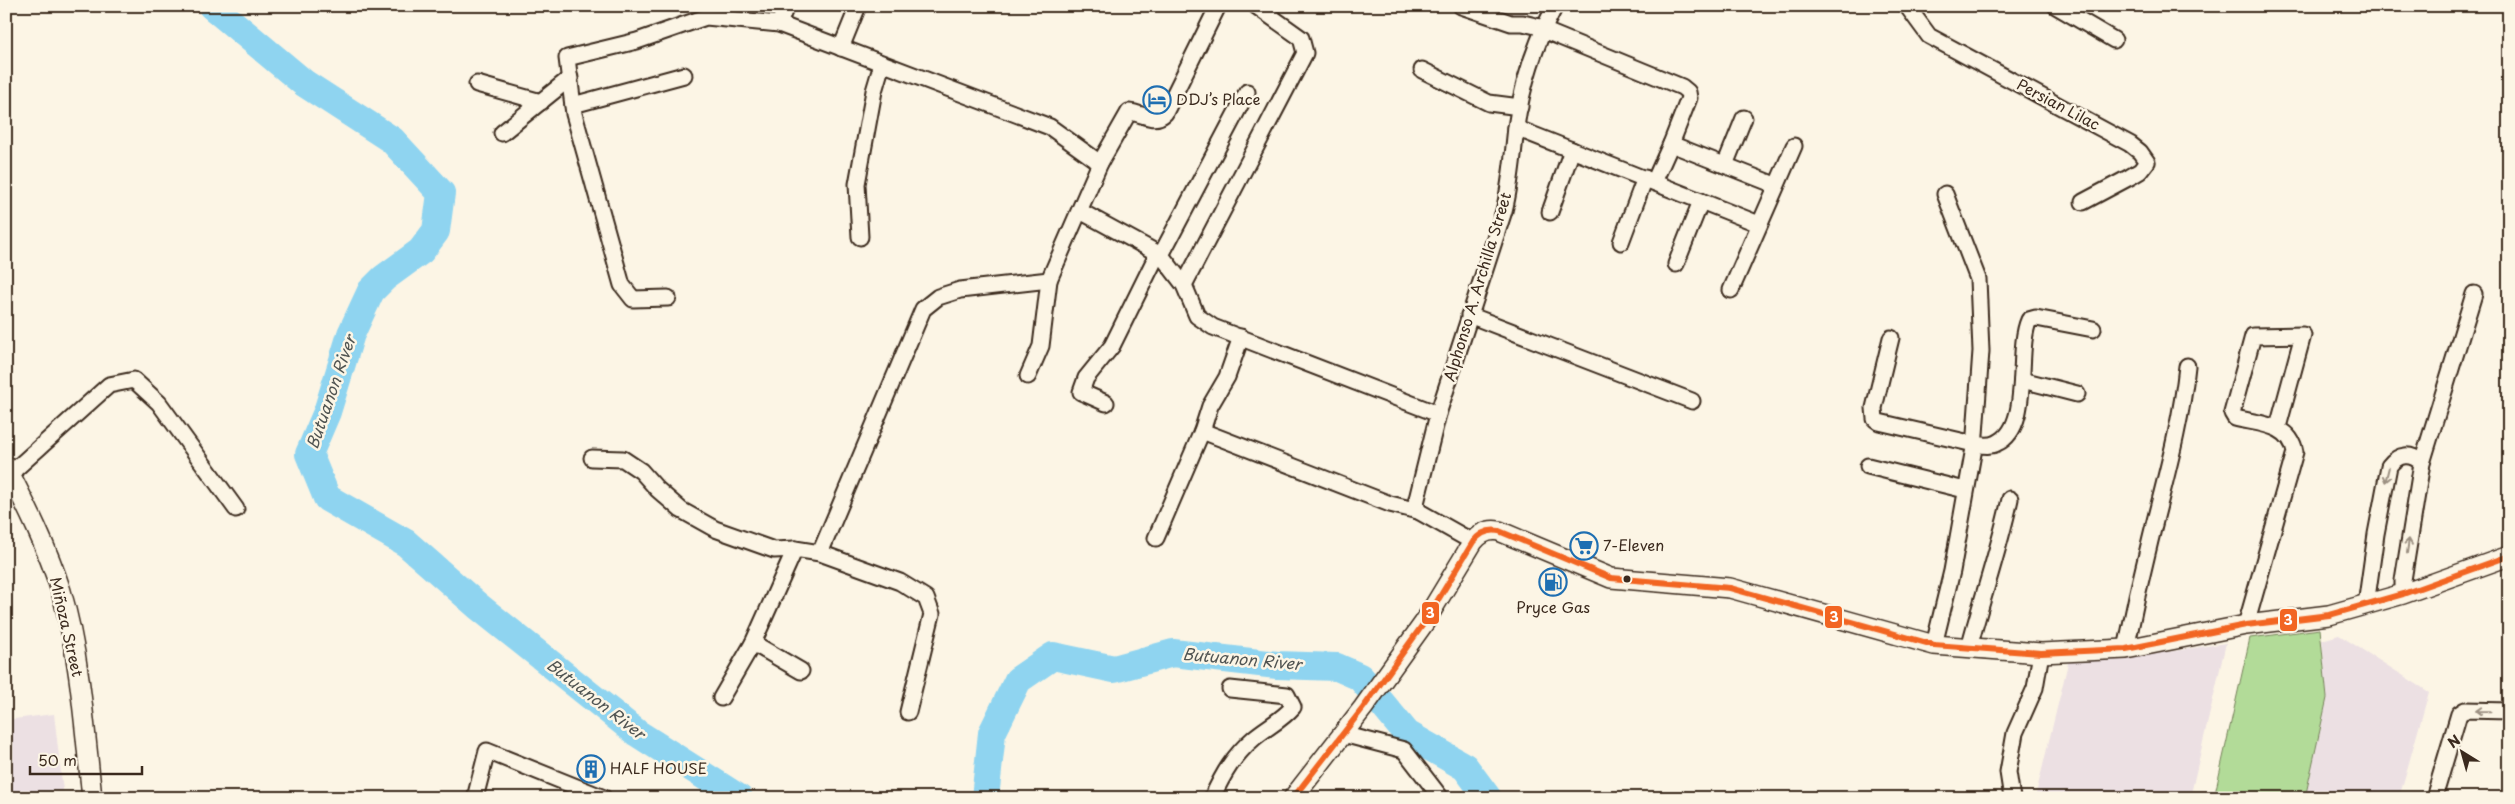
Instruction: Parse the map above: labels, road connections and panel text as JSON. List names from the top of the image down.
{
  "streets": {
    "main road": ["Miñoza Street"],
    "street": ["Persian Lilac", "Alphonso A. Archilla Street"]
  },
  "water": ["Butuanon River"],
  "places": {
    "hotel": ["DDJ’s Place"],
    "supermarket": ["7-Eleven"],
    "fuel station": ["Pryce Gas"],
    "building": ["HALF HOUSE"]
  },
  "lines": ["transit line 3"],
  "scale_bar": "50 m",
  "north": "top left"
}
